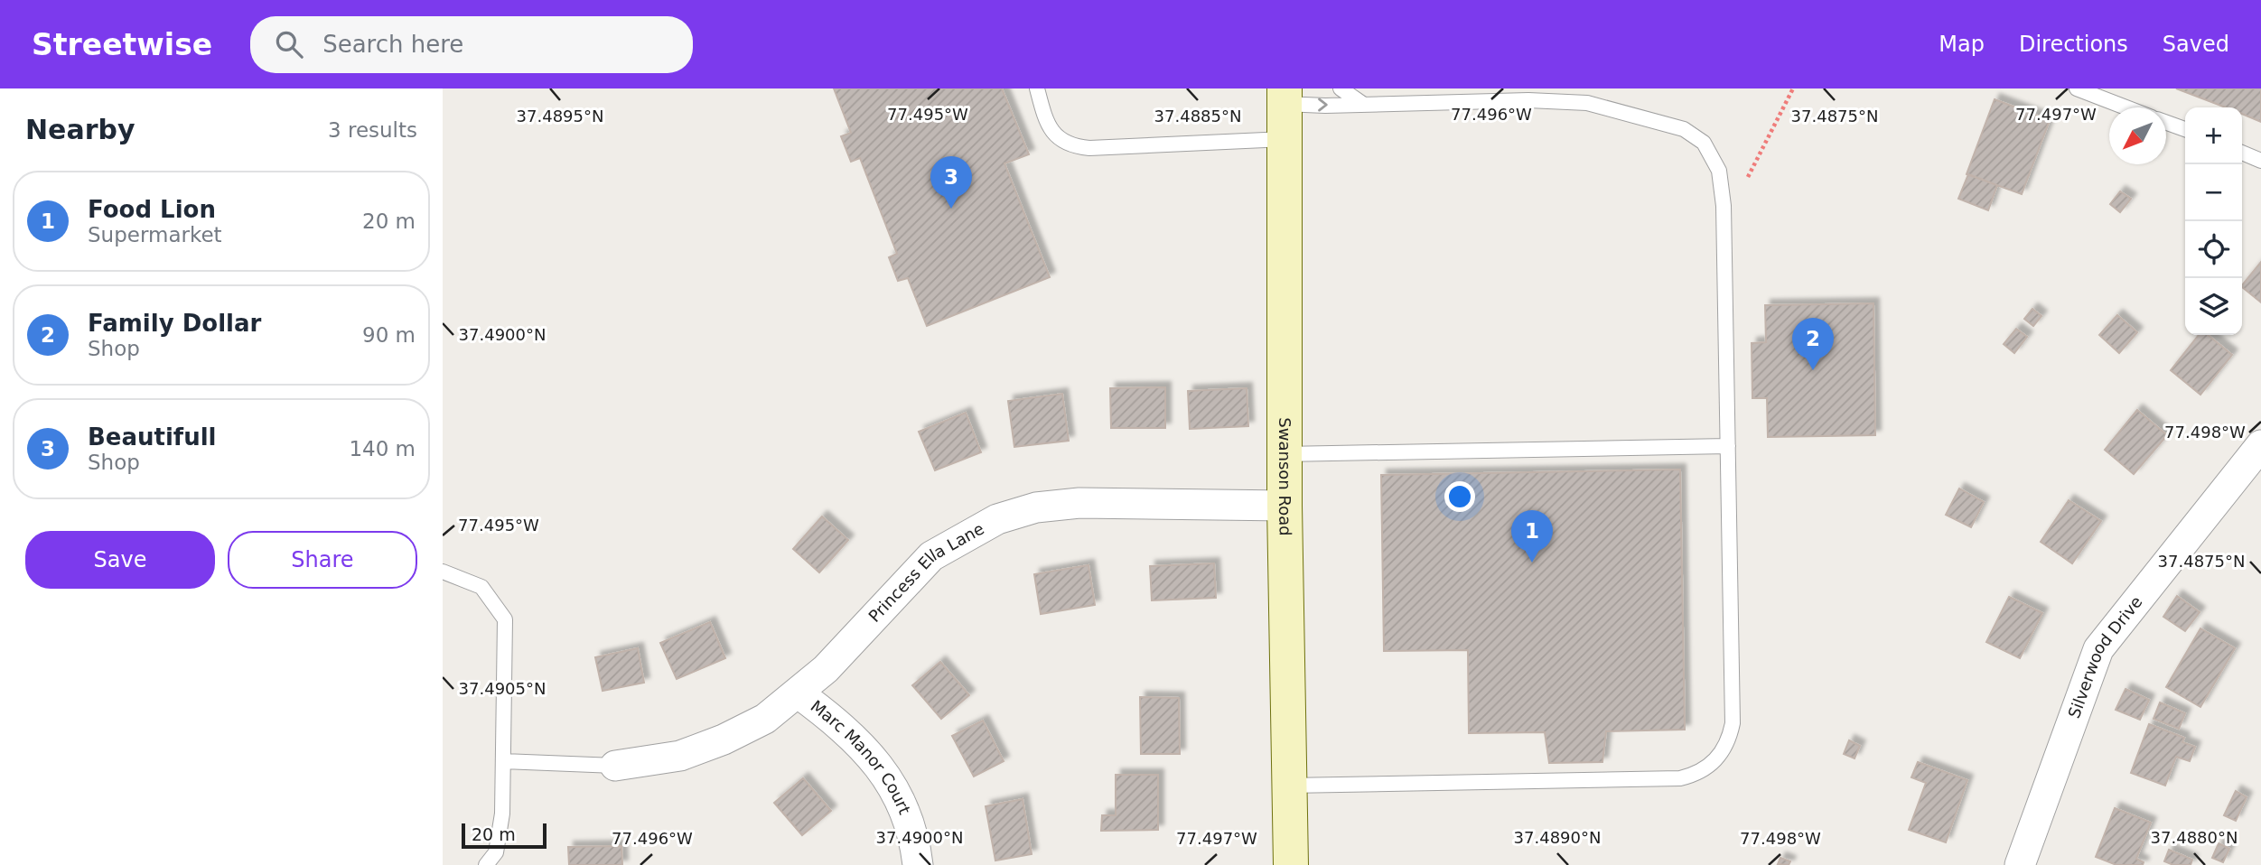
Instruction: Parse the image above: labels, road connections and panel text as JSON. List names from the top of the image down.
{
  "streets": {
    "street": [
      "Swanson Road",
      "Princess Ella Lane",
      "Silverwood Drive",
      "Marc Manor Court"
    ]
  },
  "crossings": [
    ["Swanson Road", "Princess Ella Lane"],
    ["Princess Ella Lane", "Marc Manor Court"]
  ],
  "scale_bar": "20 m",
  "north": "bottom left",
  "page": {
    "header": "Streetwise",
    "search": "Search here",
    "nav": ["Map", "Directions", "Saved"],
    "heading": ["Nearby", "3 results"],
    "map_buttons": ["+", "−"],
    "pins": ["3", "2", "1"],
    "list": [
      {
        "mark": "1",
        "name": "Food Lion",
        "note": "Supermarket",
        "value": "20 m"
      },
      {
        "mark": "2",
        "name": "Family Dollar",
        "note": "Shop",
        "value": "90 m"
      },
      {
        "mark": "3",
        "name": "Beautifull",
        "note": "Shop",
        "value": "140 m"
      }
    ],
    "buttons": ["Save", "Share"],
    "scale": "20 m"
  },
  "coordinates": [
    "77.495°W",
    "77.496°W",
    "77.497°W",
    "37.4875°N",
    "37.4895°N",
    "37.4885°N",
    "37.4900°N",
    "77.498°W",
    "37.4905°N",
    "37.4890°N",
    "37.4880°N"
  ]
}
